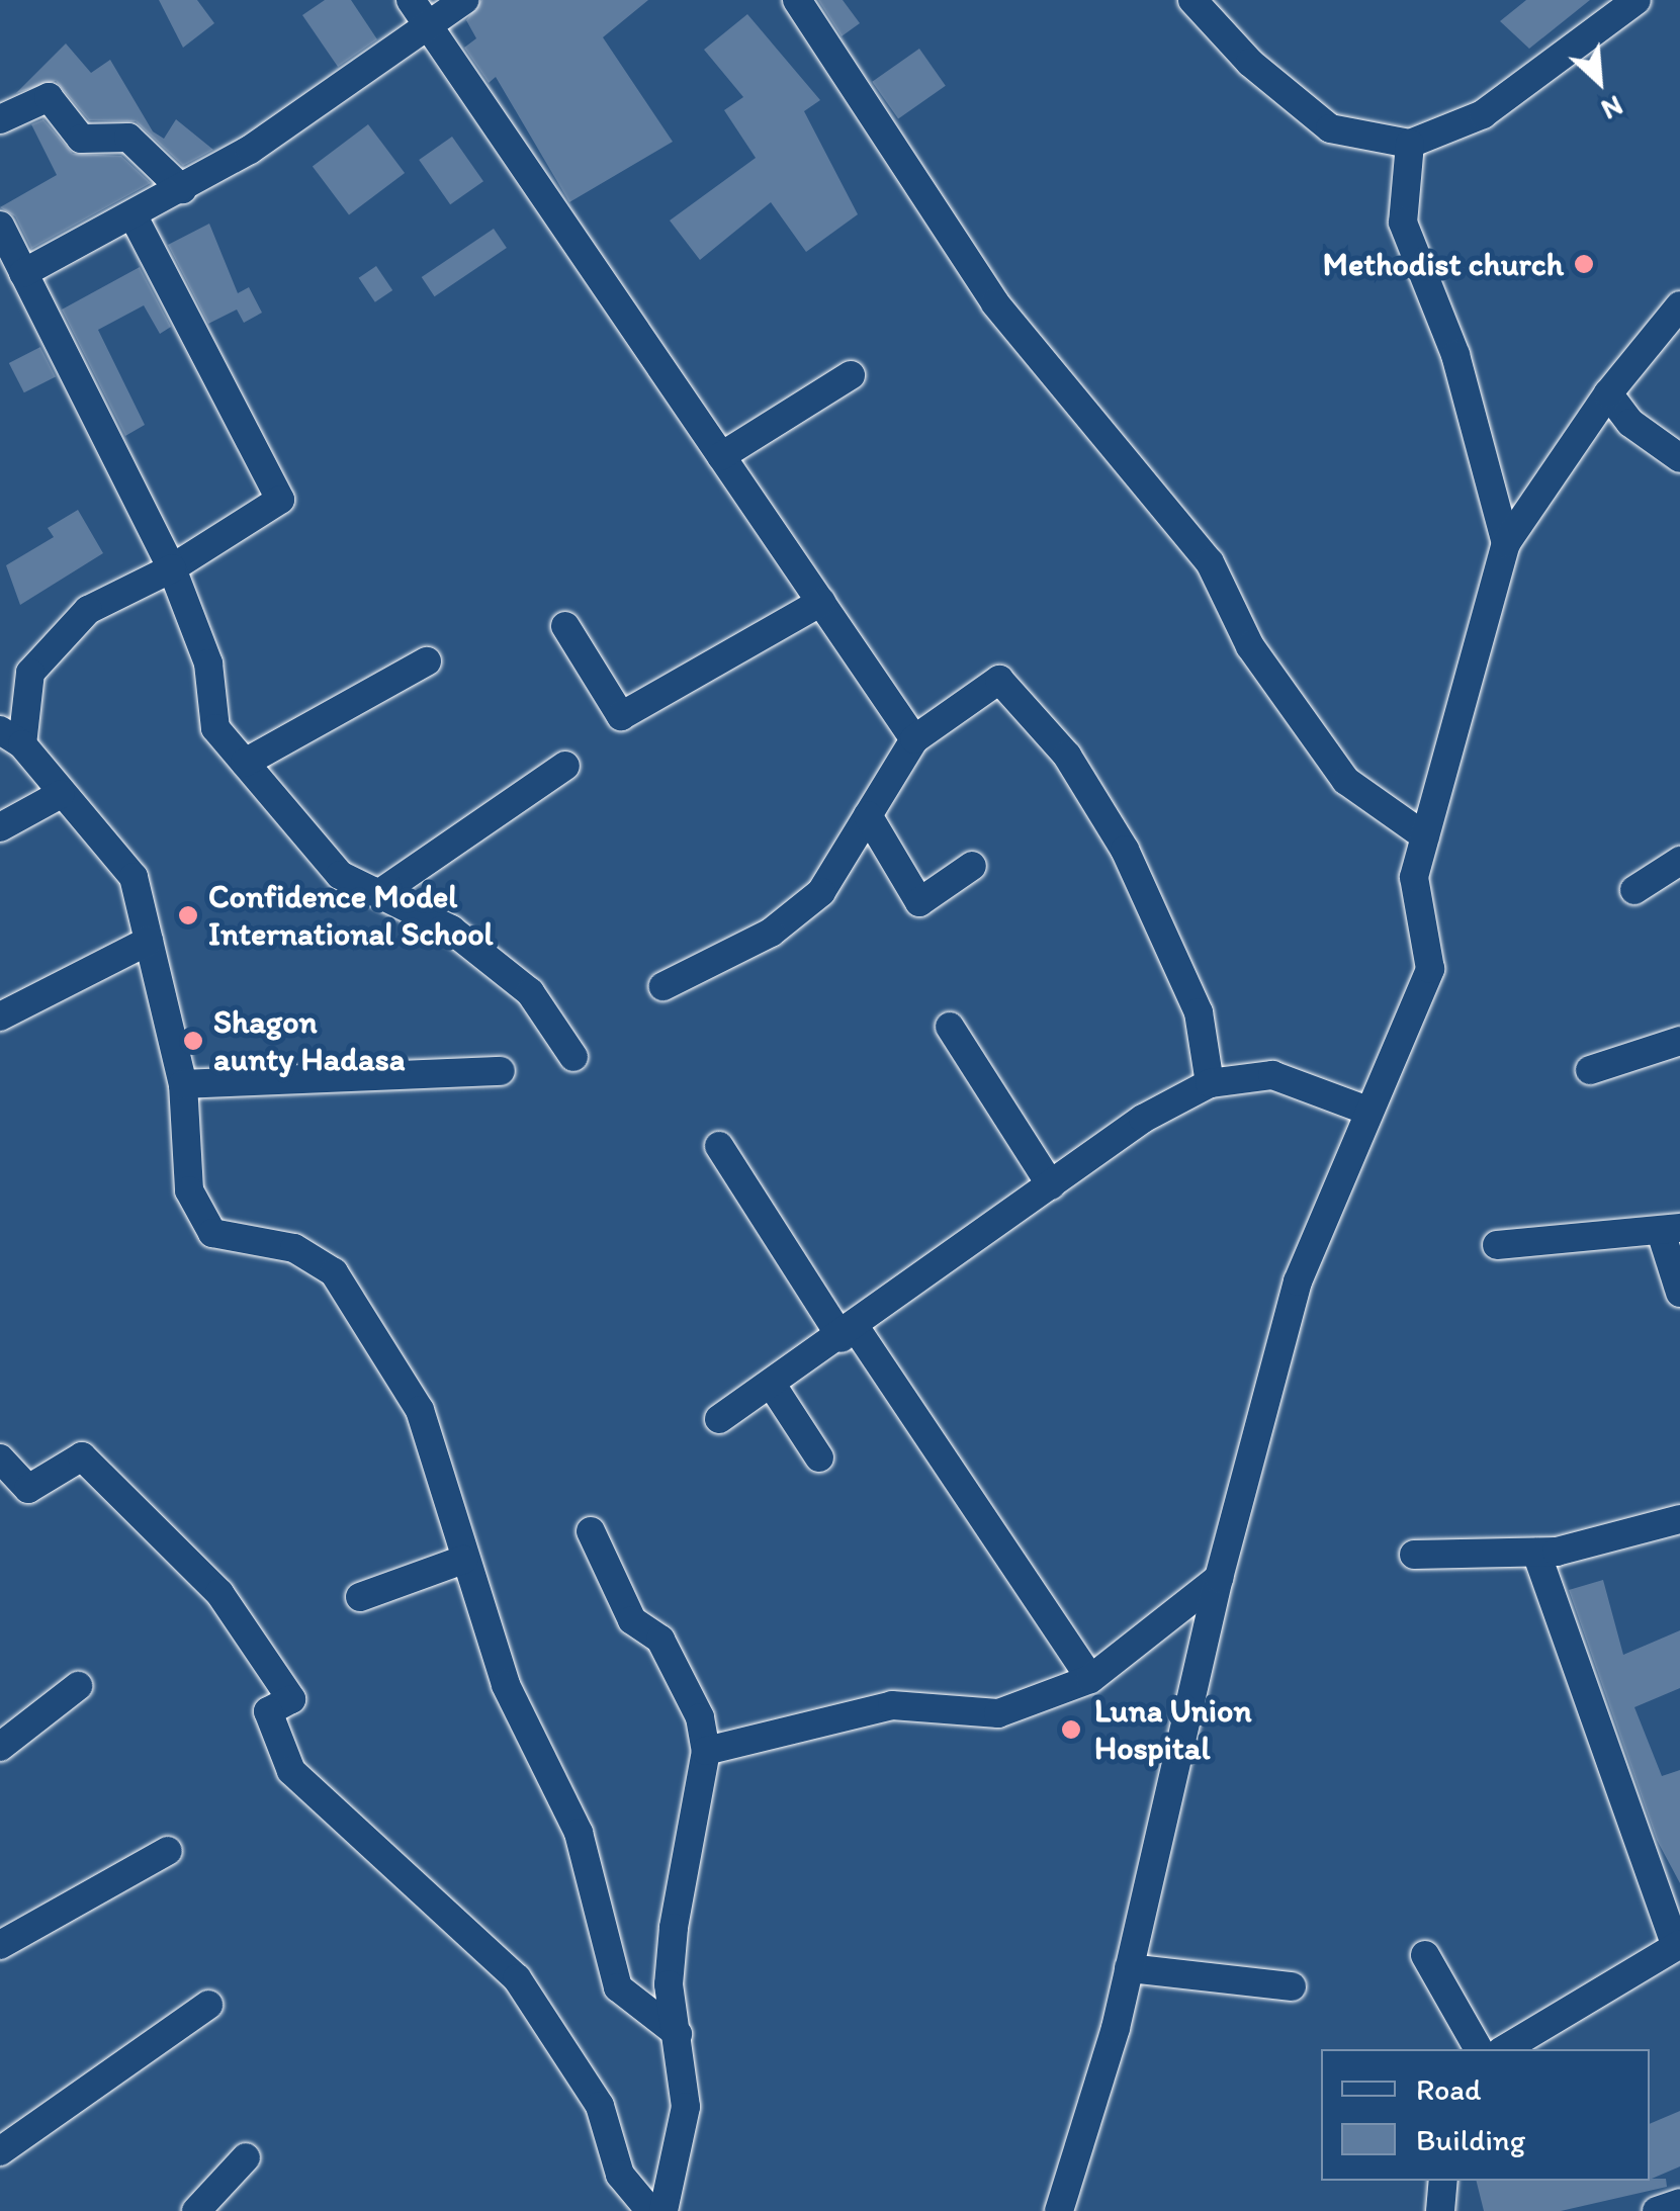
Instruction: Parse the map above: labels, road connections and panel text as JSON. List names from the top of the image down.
{
  "places": [
    "Methodist church",
    "Confidence Model International School",
    "Shagon aunty Hadasa",
    "Luna Union Hospital"
  ],
  "legend": ["Road", "Building"],
  "north": "bottom right"
}
